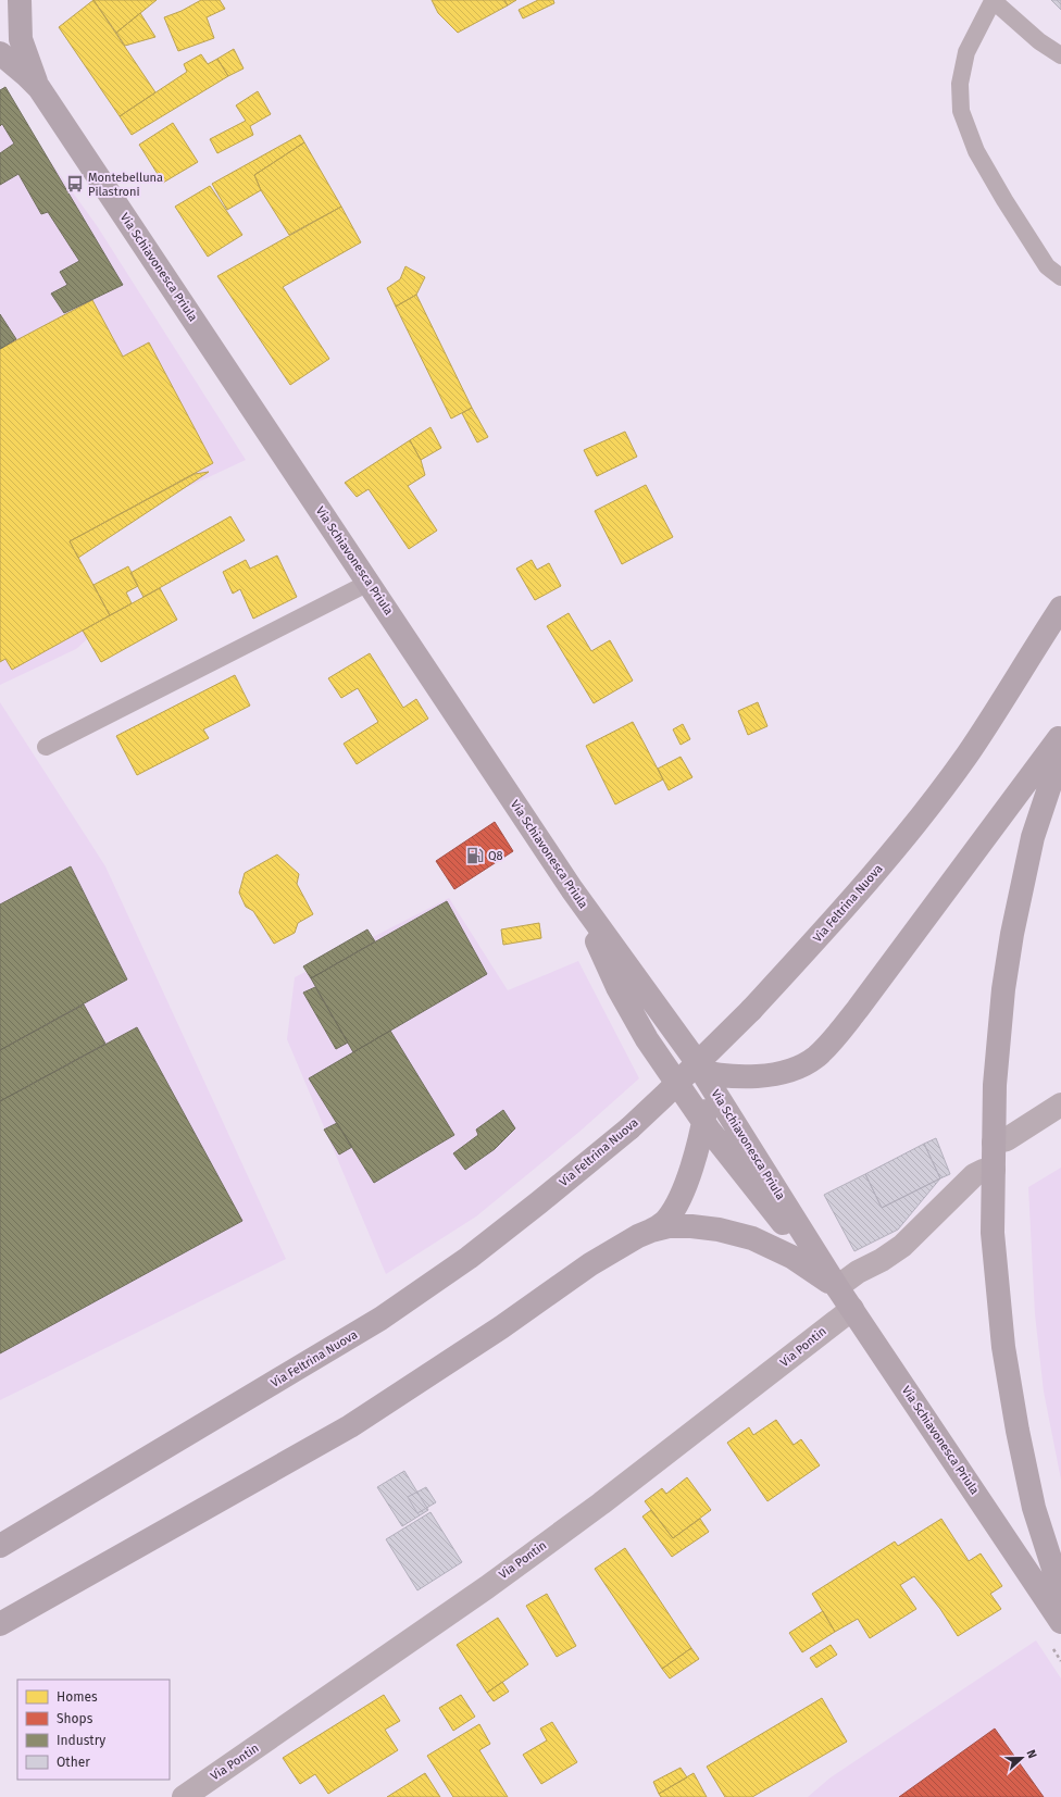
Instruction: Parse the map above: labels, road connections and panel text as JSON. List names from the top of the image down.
{
  "streets": {
    "main road": ["Via Schiavonesca Priula", "Via Feltrina Nuova"],
    "street": ["Via Pontin"]
  },
  "crossings": [
    ["Via Schiavonesca Priula", "Via Pontin"]
  ],
  "places": {
    "bus stop": ["Montebelluna Pilastroni"],
    "fuel station": ["Q8"]
  },
  "legend": [
    "Homes",
    "Shops",
    "Industry",
    "Other"
  ],
  "north": "right"
}
